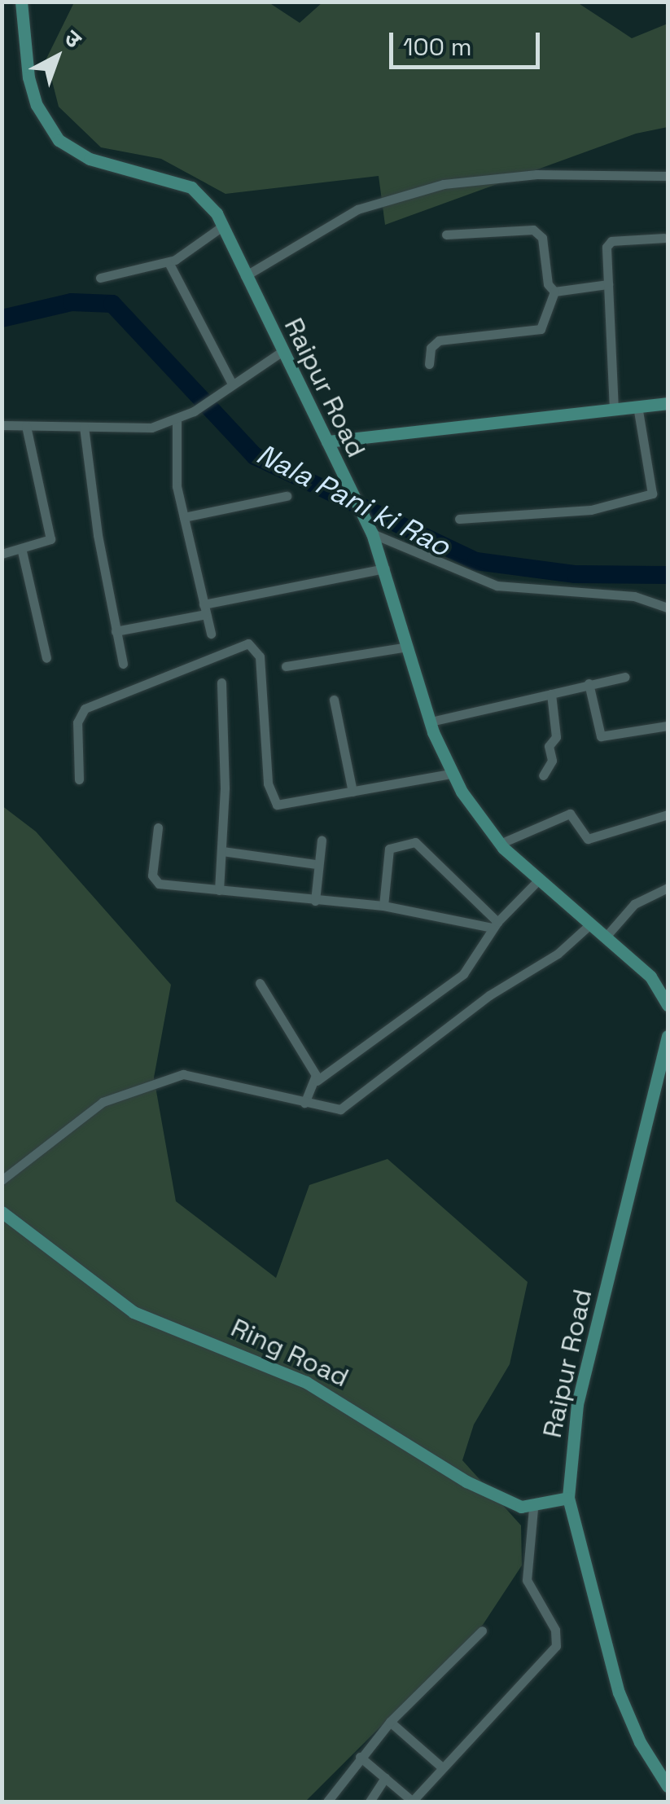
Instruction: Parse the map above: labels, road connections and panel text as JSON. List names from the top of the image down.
{
  "streets": {
    "main road": ["Raipur Road", "Ring Road"]
  },
  "water": ["Nala Pani ki Rao"],
  "scale_bar": "100 m",
  "north": "top right"
}
